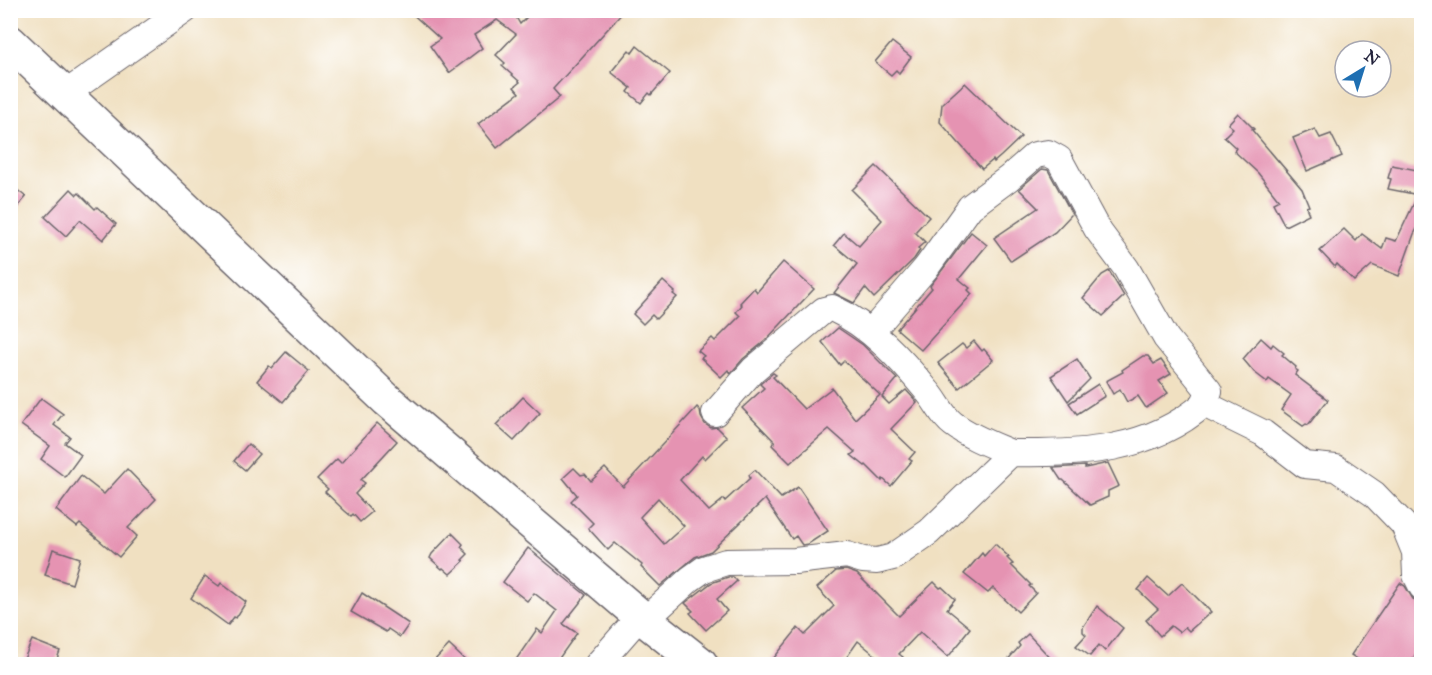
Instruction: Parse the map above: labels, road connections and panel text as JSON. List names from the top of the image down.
{
  "north": "top right"
}
